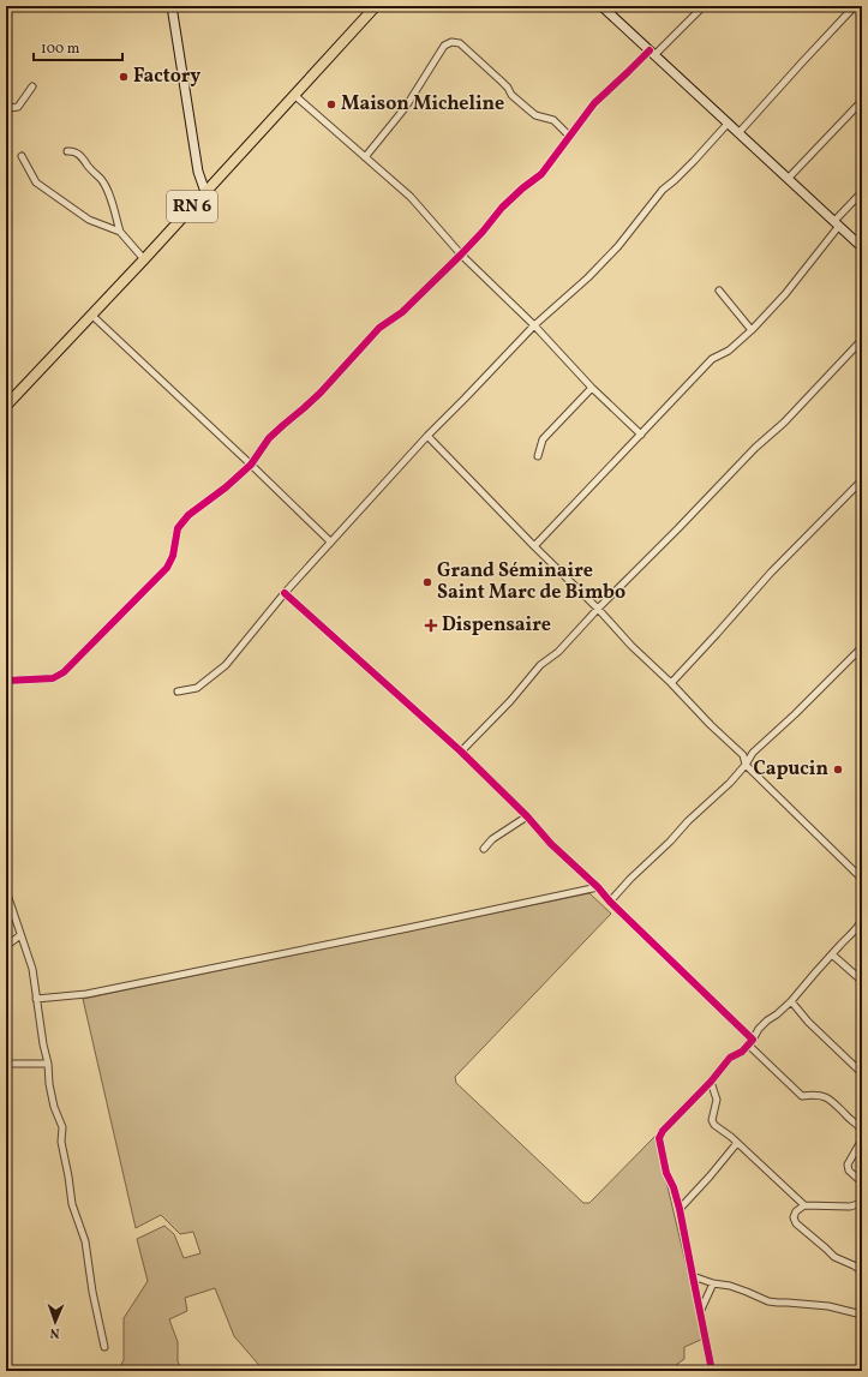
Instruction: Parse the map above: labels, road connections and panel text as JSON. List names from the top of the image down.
{
  "streets": {
    "main road": ["RN 6"]
  },
  "places": {
    "other": [
      "Factory",
      "Maison Micheline",
      "Grand Séminaire Saint Marc de Bimbo",
      "Capucin"
    ],
    "health": ["Dispensaire"]
  },
  "scale_bar": "100 m",
  "north": "bottom"
}
